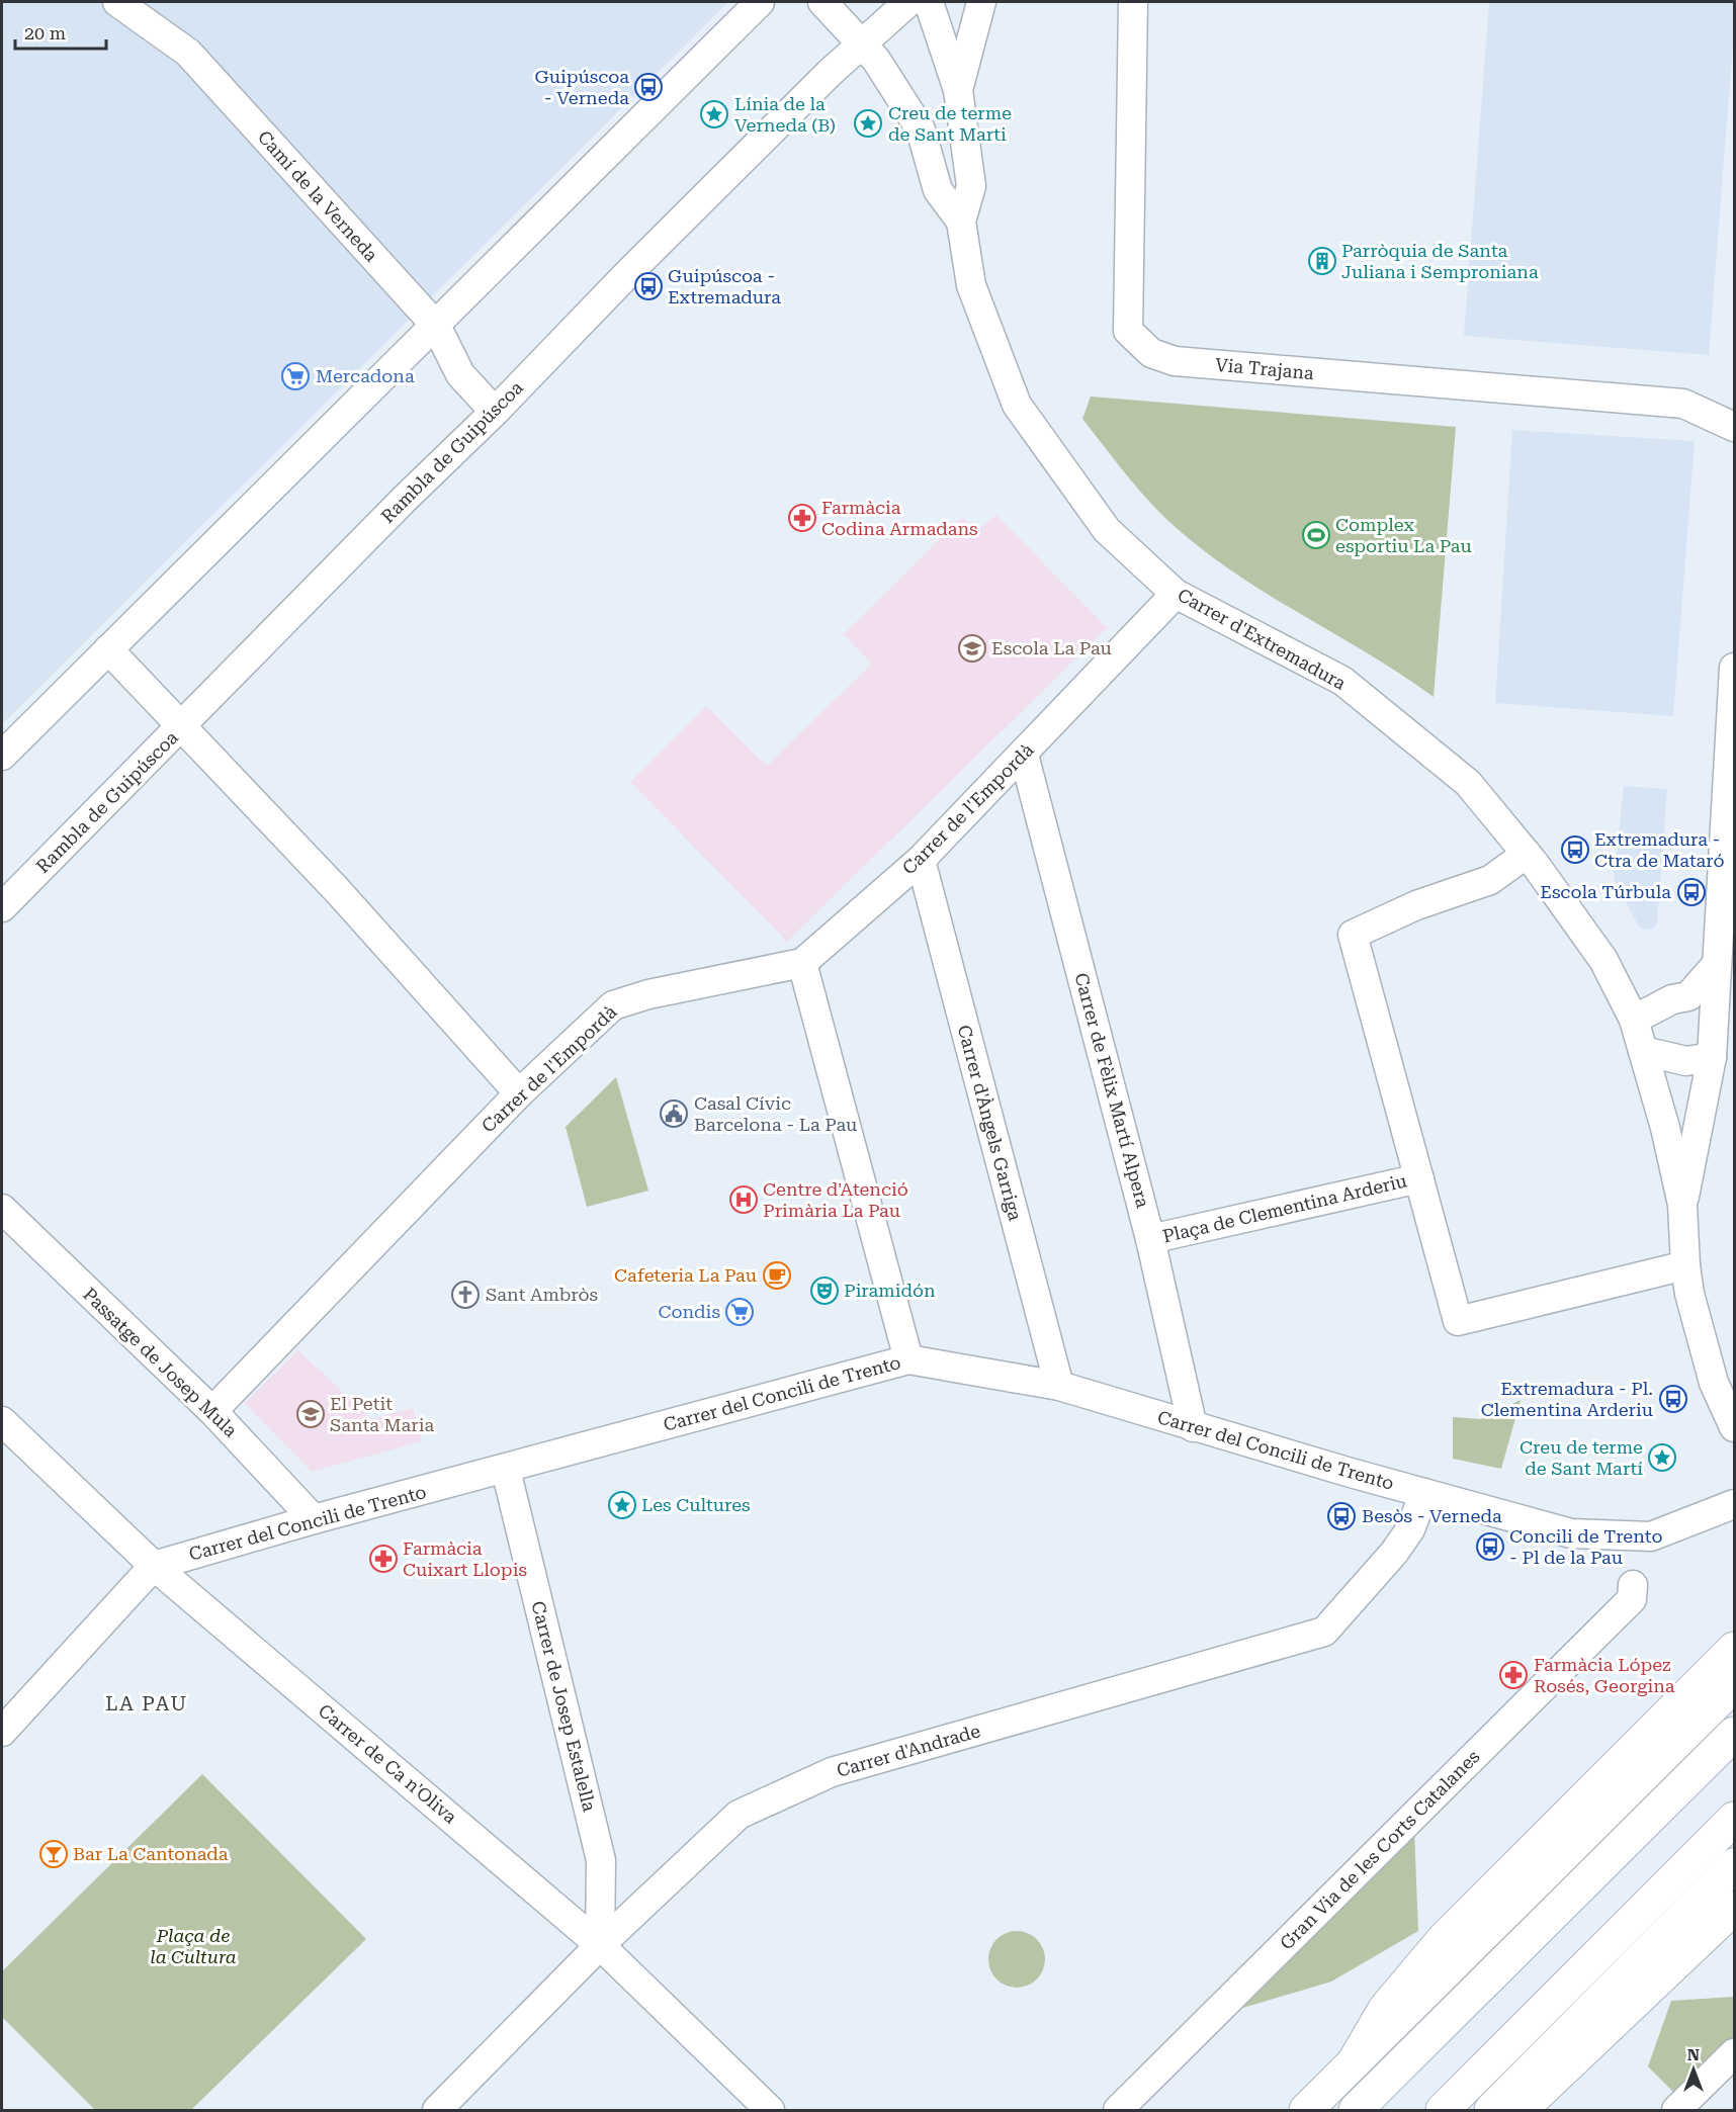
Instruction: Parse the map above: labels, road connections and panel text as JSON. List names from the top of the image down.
{
  "streets": {
    "street": [
      "Camí de la Verneda",
      "Via Trajana",
      "Rambla de Guipúscoa",
      "Carrer d'Extremadura",
      "Carrer de l'Empordà",
      "Carrer de Fèlix Martí Alpera",
      "Carrer d'Àngels Garriga",
      "Plaça de Clementina Arderiu",
      "Passatge de Josep Mula",
      "Carrer del Concili de Trento",
      "Carrer de Josep Estalella",
      "Carrer d'Andrade",
      "Carrer de Ca n'Oliva",
      "Gran Via de les Corts Catalanes"
    ]
  },
  "crossings": [
    ["Camí de la Verneda", "Rambla de Guipúscoa"],
    ["Rambla de Guipúscoa", "Carrer d'Extremadura"],
    ["Carrer d'Extremadura", "Carrer de l'Empordà"],
    ["Carrer d'Extremadura", "Plaça de Clementina Arderiu"],
    ["Carrer de l'Empordà", "Carrer de Fèlix Martí Alpera"],
    ["Carrer de l'Empordà", "Carrer d'Àngels Garriga"],
    ["Carrer de l'Empordà", "Passatge de Josep Mula"],
    ["Carrer de Fèlix Martí Alpera", "Plaça de Clementina Arderiu"],
    ["Carrer de Fèlix Martí Alpera", "Carrer del Concili de Trento"],
    ["Carrer d'Àngels Garriga", "Carrer del Concili de Trento"],
    ["Passatge de Josep Mula", "Carrer del Concili de Trento"],
    ["Carrer del Concili de Trento", "Carrer de Josep Estalella"],
    ["Carrer del Concili de Trento", "Carrer d'Andrade"],
    ["Carrer del Concili de Trento", "Carrer de Ca n'Oliva"],
    ["Carrer de Josep Estalella", "Carrer d'Andrade"],
    ["Carrer de Josep Estalella", "Carrer de Ca n'Oliva"],
    ["Carrer d'Andrade", "Carrer de Ca n'Oliva"]
  ],
  "districts": ["LA PAU"],
  "parks": ["Plaça de la Cultura"],
  "places": {
    "bus stop": [
      "Guipúscoa - Verneda",
      "Guipúscoa - Extremadura",
      "Extremadura - Ctra de Mataró",
      "Escola Túrbula",
      "Extremadura - Pl. Clementina Arderiu",
      "Besòs - Verneda",
      "Concili de Trento - Pl de la Pau"
    ],
    "place": [
      "Línia de la Verneda (B)",
      "Creu de terme de Sant Marti",
      "Creu de terme de Sant Martí",
      "Les Cultures"
    ],
    "building": ["Parròquia de Santa Juliana i Semproniana"],
    "supermarket": ["Mercadona", "Condis"],
    "pharmacy": ["Farmàcia Codina Armadans", "Farmàcia Cuixart Llopis", "Farmàcia López Rosés, Georgina"],
    "sports": ["Complex esportiu La Pau"],
    "school or university": ["Escola La Pau", "El Petit Santa Maria"],
    "public building": ["Casal Cívic Barcelona - La Pau"],
    "hospital": ["Centre d'Atenció Primària La Pau"],
    "cafe": ["Cafeteria La Pau"],
    "theatre": ["Piramidón"],
    "church": ["Sant Ambròs"],
    "bar": ["Bar La Cantonada"]
  },
  "scale_bar": "20 m",
  "north": "top"
}
